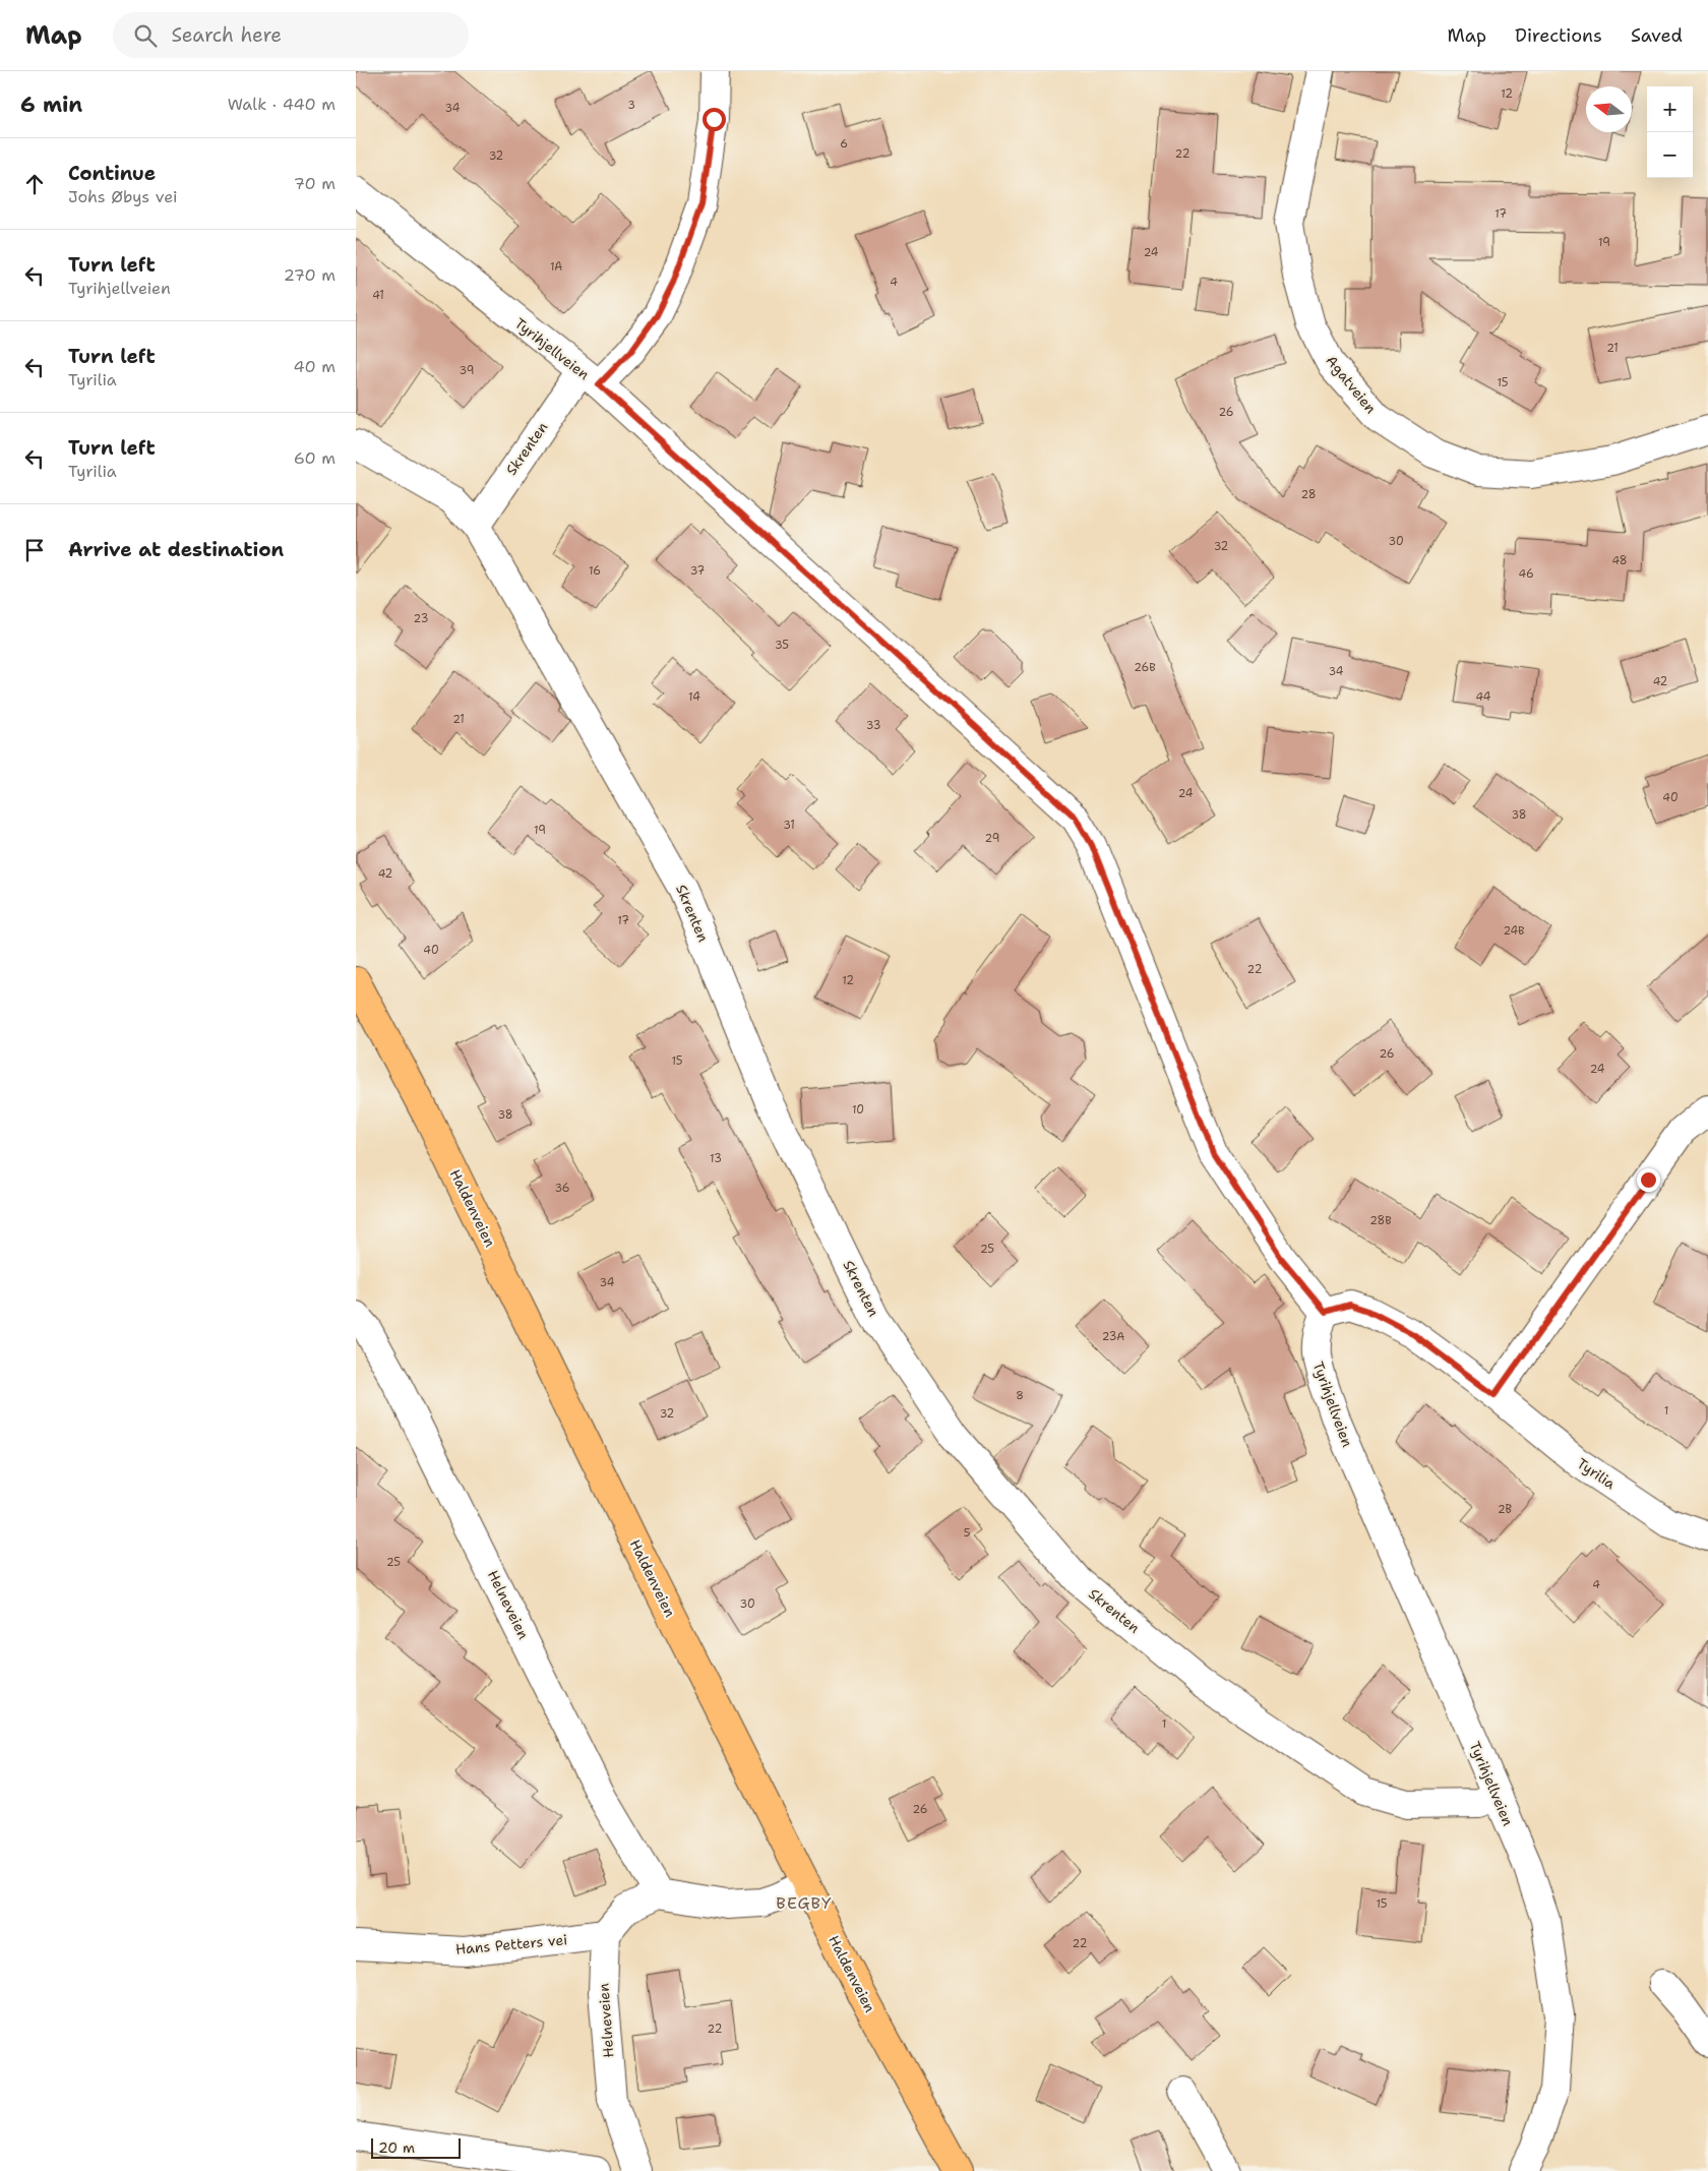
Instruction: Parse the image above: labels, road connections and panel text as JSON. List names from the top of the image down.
{
  "streets": {
    "main road": ["Haldenveien"],
    "street": [
      "Tyrihjellveien",
      "Agatveien",
      "Skrenten",
      "Tyrilia",
      "Helneveien",
      "Hans Petters vei"
    ]
  },
  "crossings": [
    ["Tyrihjellveien", "Skrenten"],
    ["Tyrihjellveien", "Tyrilia"],
    ["Helneveien", "Hans Petters vei"]
  ],
  "districts": ["BEGBY"],
  "house_numbers": [
    "12",
    "3",
    "34",
    "6",
    "22",
    "32",
    "17",
    "19",
    "24",
    "1A",
    "4",
    "41",
    "21",
    "39",
    "15",
    "26",
    "28",
    "30",
    "32",
    "48",
    "16",
    "37",
    "46",
    "23",
    "35",
    "26B",
    "34",
    "42",
    "14",
    "44",
    "21",
    "33",
    "24",
    "40",
    "38",
    "31",
    "19",
    "29",
    "42",
    "17",
    "24B",
    "40",
    "22",
    "12",
    "26",
    "15",
    "24",
    "10",
    "38",
    "13",
    "36",
    "28B",
    "25",
    "34",
    "23A",
    "8",
    "1",
    "32",
    "2B",
    "5",
    "25",
    "4",
    "30",
    "1",
    "26",
    "15",
    "22",
    "22"
  ],
  "scale_bar": "20 m",
  "north": "left",
  "page": {
    "header": "Map",
    "search": "Search here",
    "nav": ["Map", "Directions", "Saved"],
    "heading": ["6 min", "Walk · 440 m"],
    "map_buttons": ["+", "−"],
    "list": [
      ["Continue", "Johs Øbys vei", "70 m"],
      ["Turn left", "Tyrihjellveien", "270 m"],
      ["Turn left", "Tyrilia", "40 m"],
      ["Turn left", "Tyrilia", "60 m"],
      "Arrive at destination"
    ],
    "scale": "20 m"
  }
}
